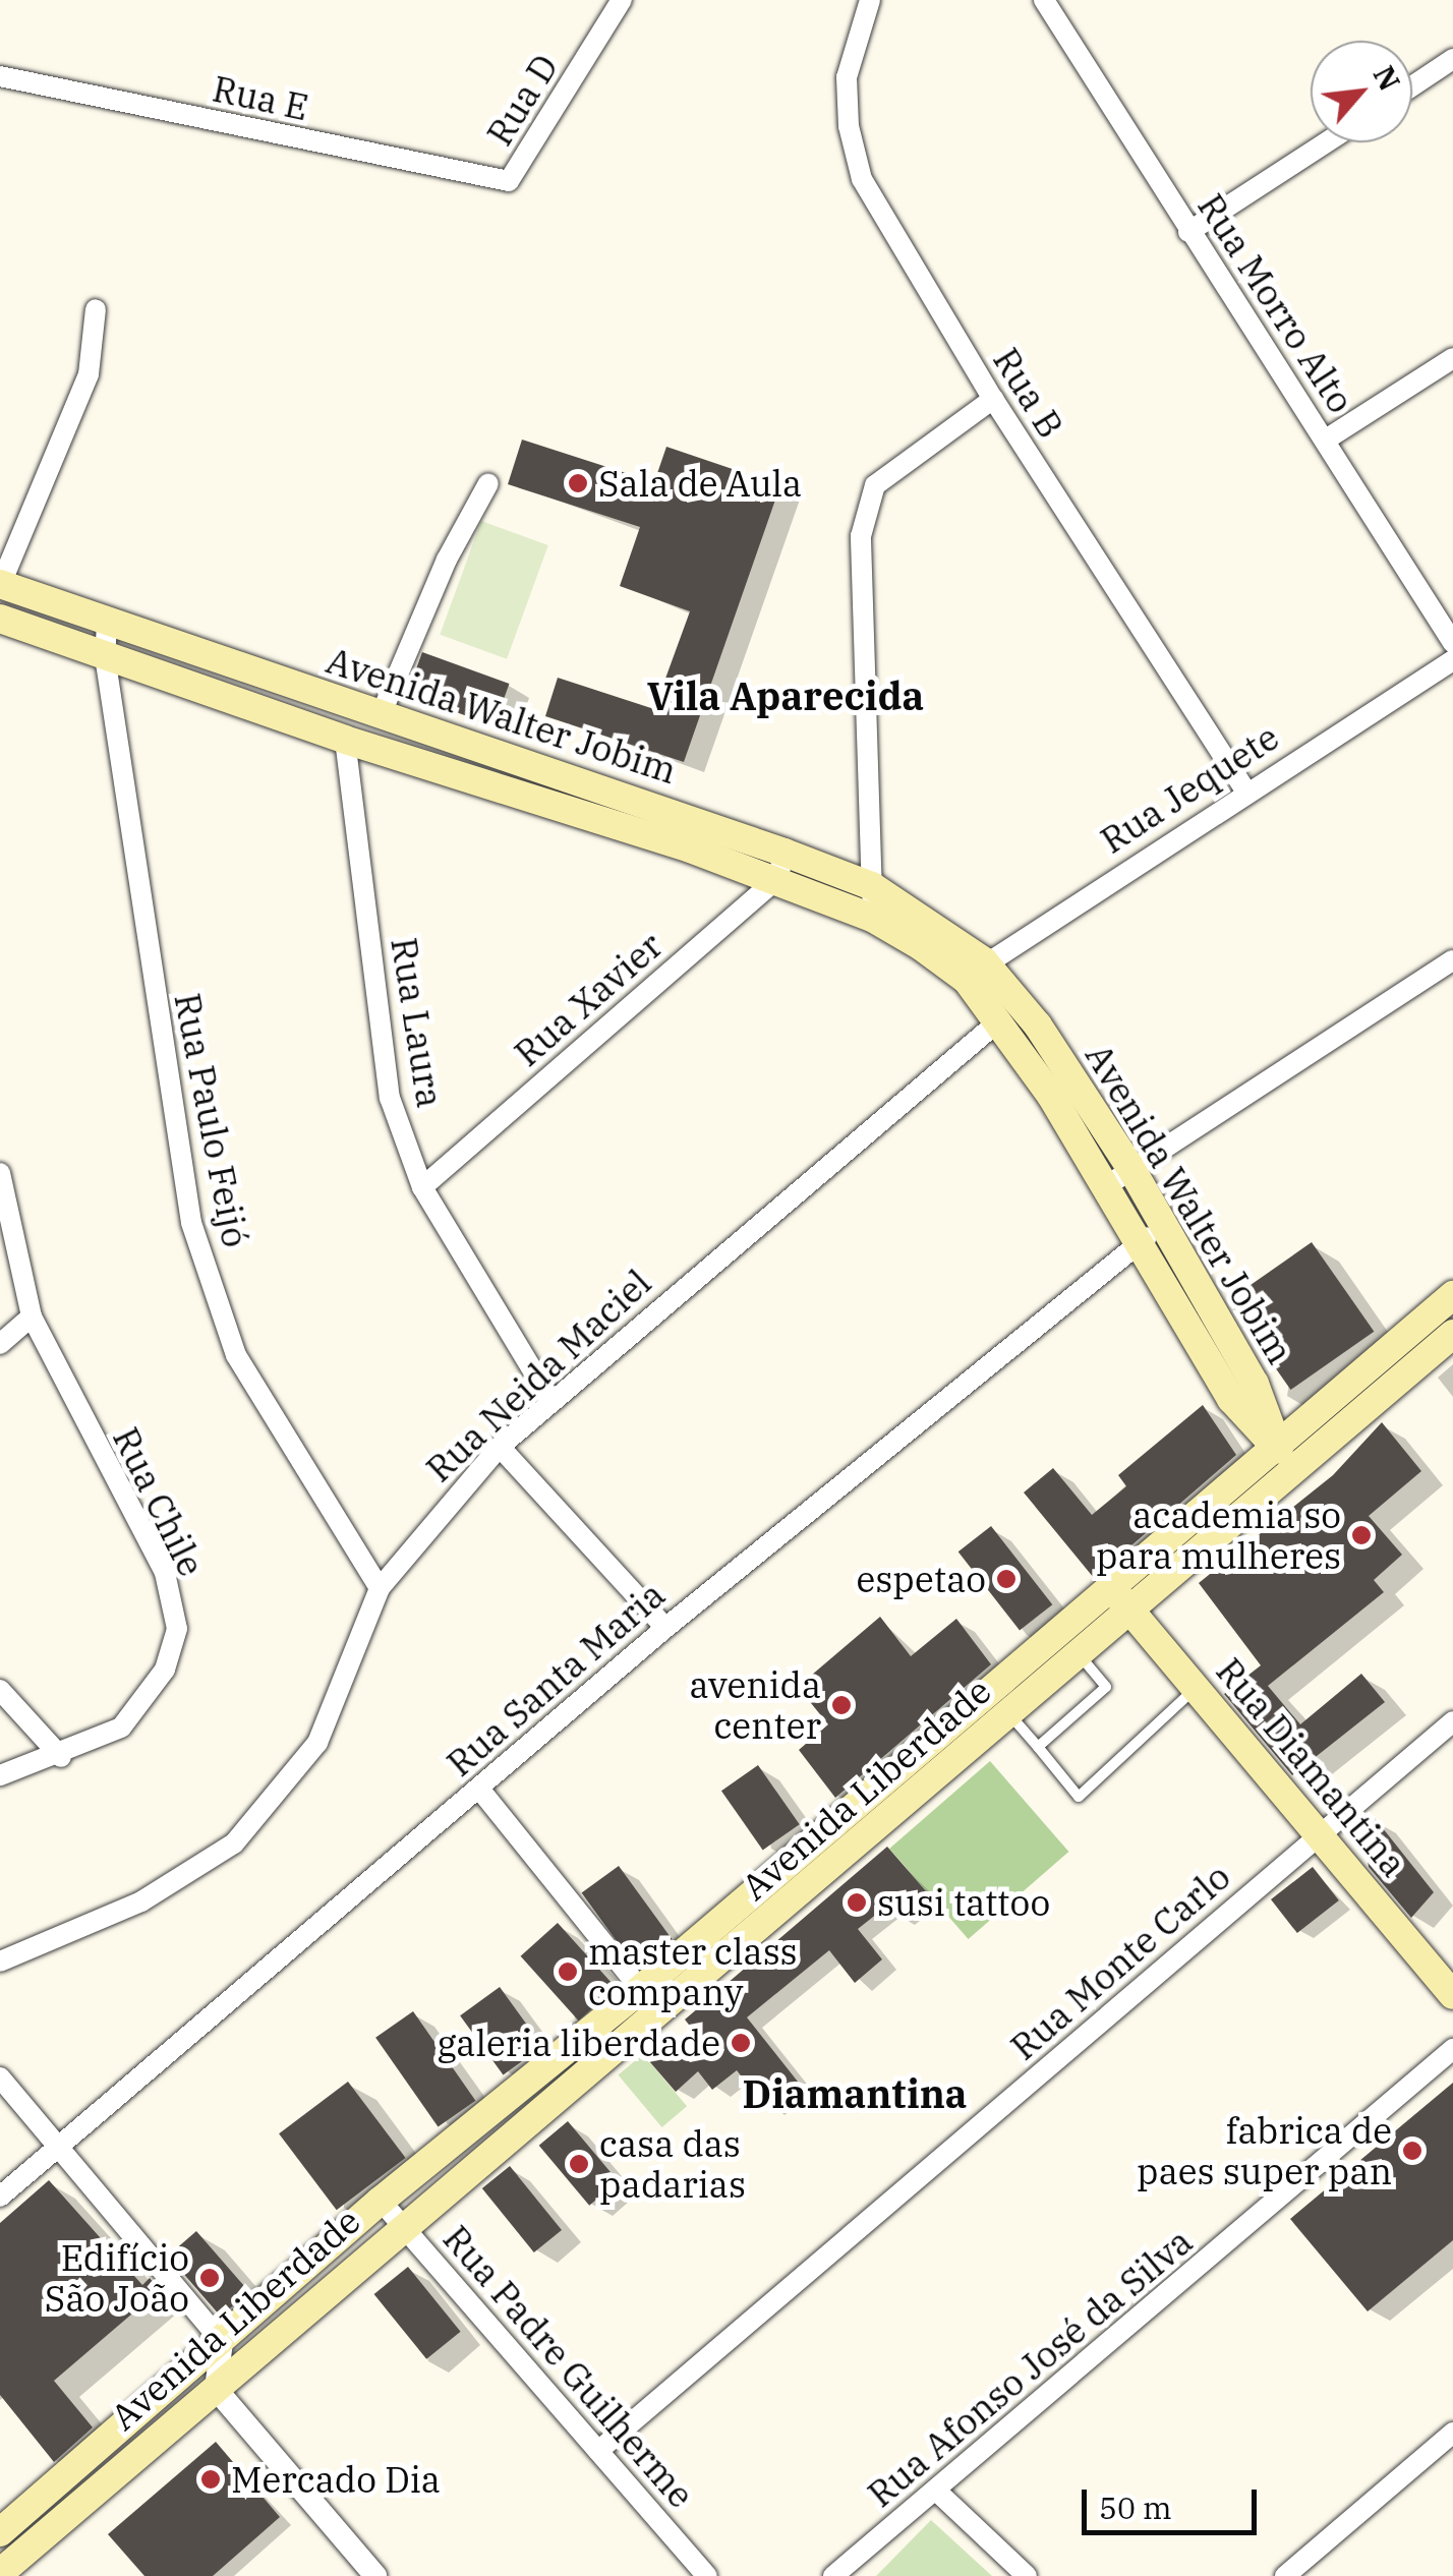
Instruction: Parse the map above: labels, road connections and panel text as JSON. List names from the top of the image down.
{
  "streets": {
    "main road": ["Avenida Walter Jobim", "Rua Diamantina", "Avenida Liberdade"],
    "street": [
      "Rua E",
      "Rua D",
      "Rua Morro Alto",
      "Rua B",
      "Rua Jequete",
      "Rua Xavier",
      "Rua Laura",
      "Rua Paulo Feijó",
      "Rua Neida Maciel",
      "Rua Chile",
      "Rua Santa Maria",
      "Rua Monte Carlo",
      "Rua Padre Guilherme",
      "Rua Afonso José da Silva"
    ]
  },
  "crossings": [
    ["Rua E", "Rua D"],
    ["Rua B", "Rua Jequete"],
    ["Avenida Walter Jobim", "Rua Jequete"],
    ["Avenida Walter Jobim", "Rua Xavier"],
    ["Avenida Walter Jobim", "Rua Laura"],
    ["Avenida Walter Jobim", "Rua Paulo Feijó"],
    ["Avenida Walter Jobim", "Rua Neida Maciel"],
    ["Avenida Walter Jobim", "Rua Santa Maria"],
    ["Avenida Walter Jobim", "Avenida Liberdade"],
    ["Rua Xavier", "Rua Laura"],
    ["Rua Laura", "Rua Neida Maciel"],
    ["Rua Paulo Feijó", "Rua Neida Maciel"],
    ["Rua Diamantina", "Avenida Liberdade"],
    ["Rua Diamantina", "Rua Monte Carlo"],
    ["Avenida Liberdade", "Rua Padre Guilherme"],
    ["Rua Monte Carlo", "Rua Padre Guilherme"]
  ],
  "districts": ["Vila Aparecida", "Diamantina"],
  "places": [
    "Sala de Aula",
    "academia so para mulheres",
    "espetao",
    "avenida center",
    "susi tattoo",
    "master class company",
    "galeria liberdade",
    "fabrica de paes super pan",
    "casa das padarias",
    "Edifício São João",
    "Mercado Dia"
  ],
  "scale_bar": "50 m",
  "north": "top right"
}
